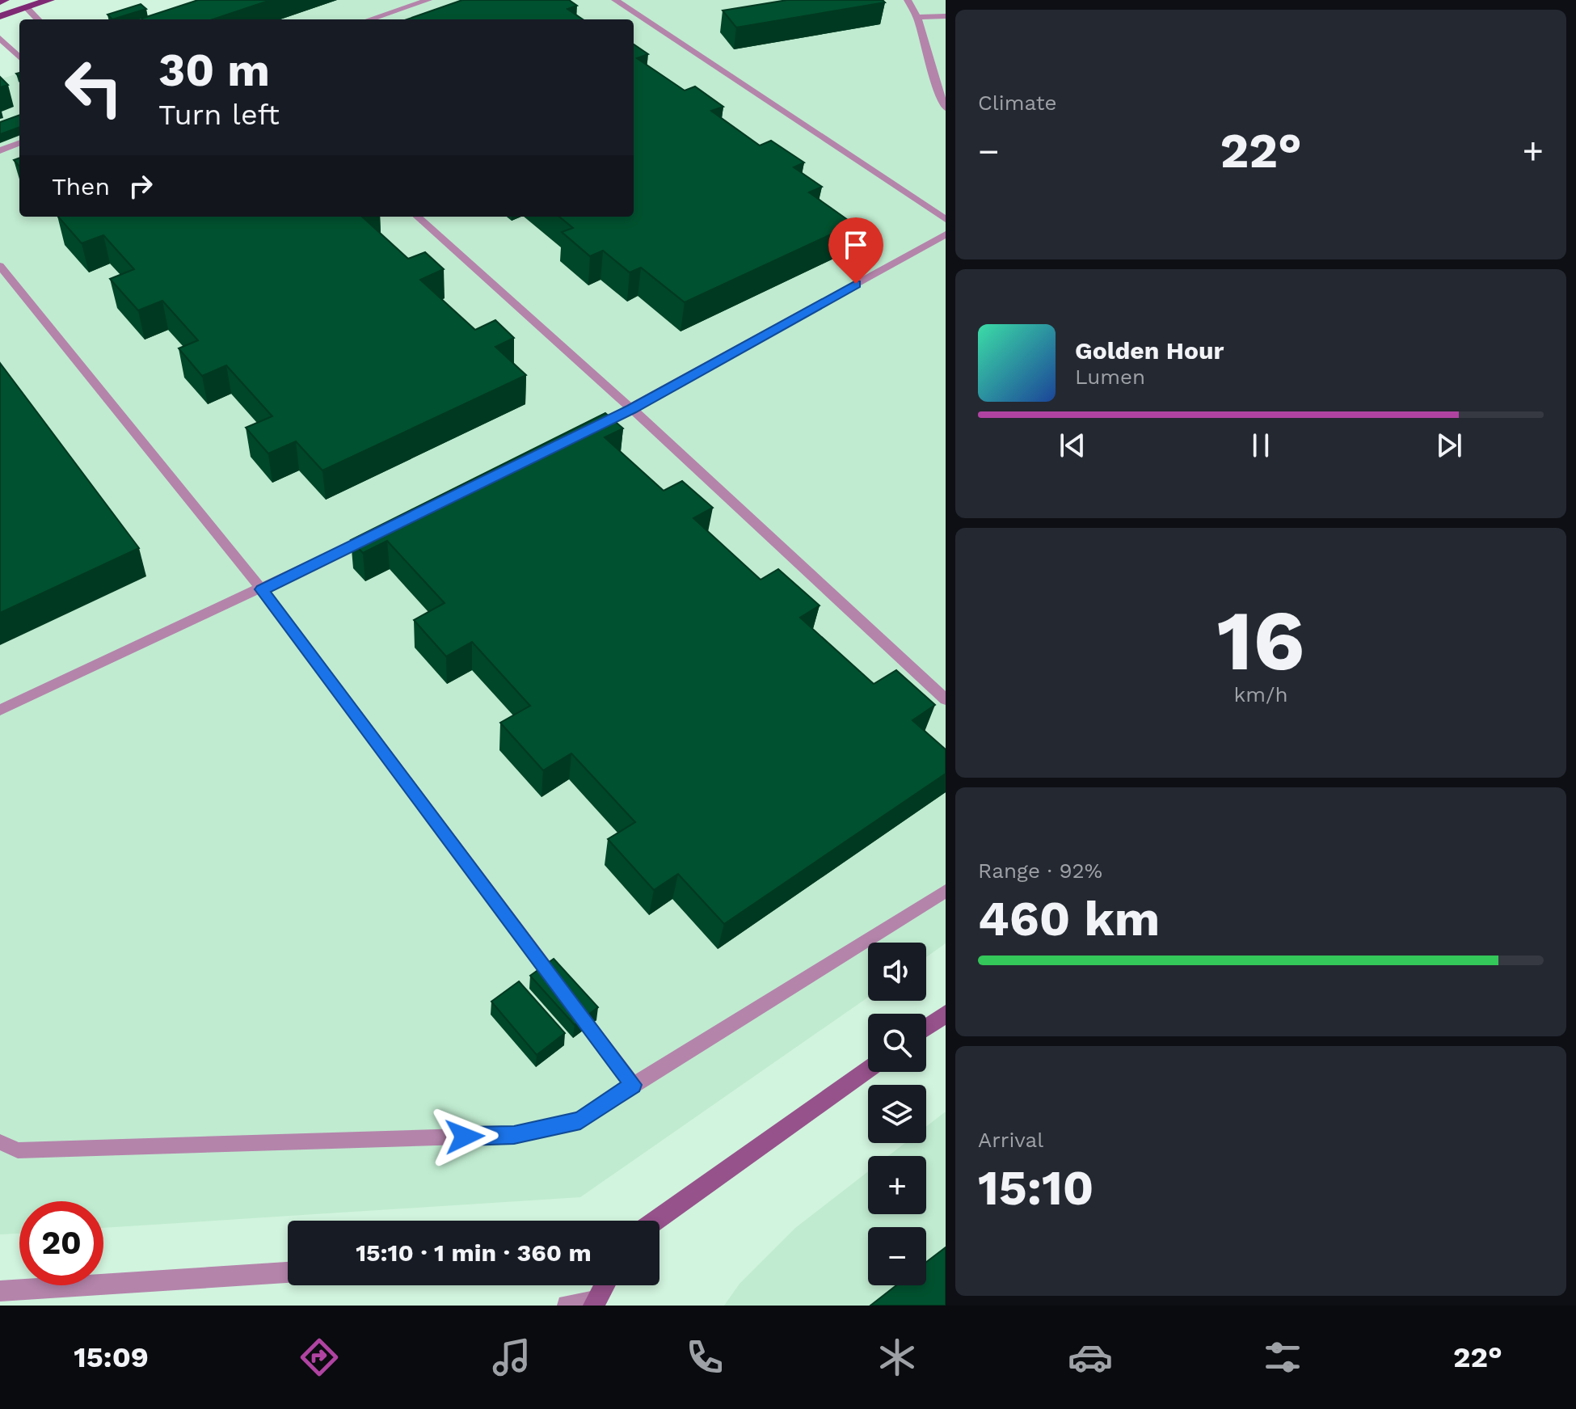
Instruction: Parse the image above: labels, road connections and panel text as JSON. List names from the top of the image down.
{
  "page": {
    "tile": [
      "Climate",
      ["16", "km/h"],
      ["Range · 92%", "460 km"],
      ["Arrival", "15:10"]
    ],
    "turn": ["30 m", "Turn left"],
    "heat": ["−", "22°", "+"],
    "then": "Then",
    "song": ["Golden Hour", "Lumen"],
    "map_buttons": ["+", "−"],
    "limit": "20",
    "trip": "15:10 · 1 min · 360 m",
    "tabs": ["15:09", "22°"]
  }
}
